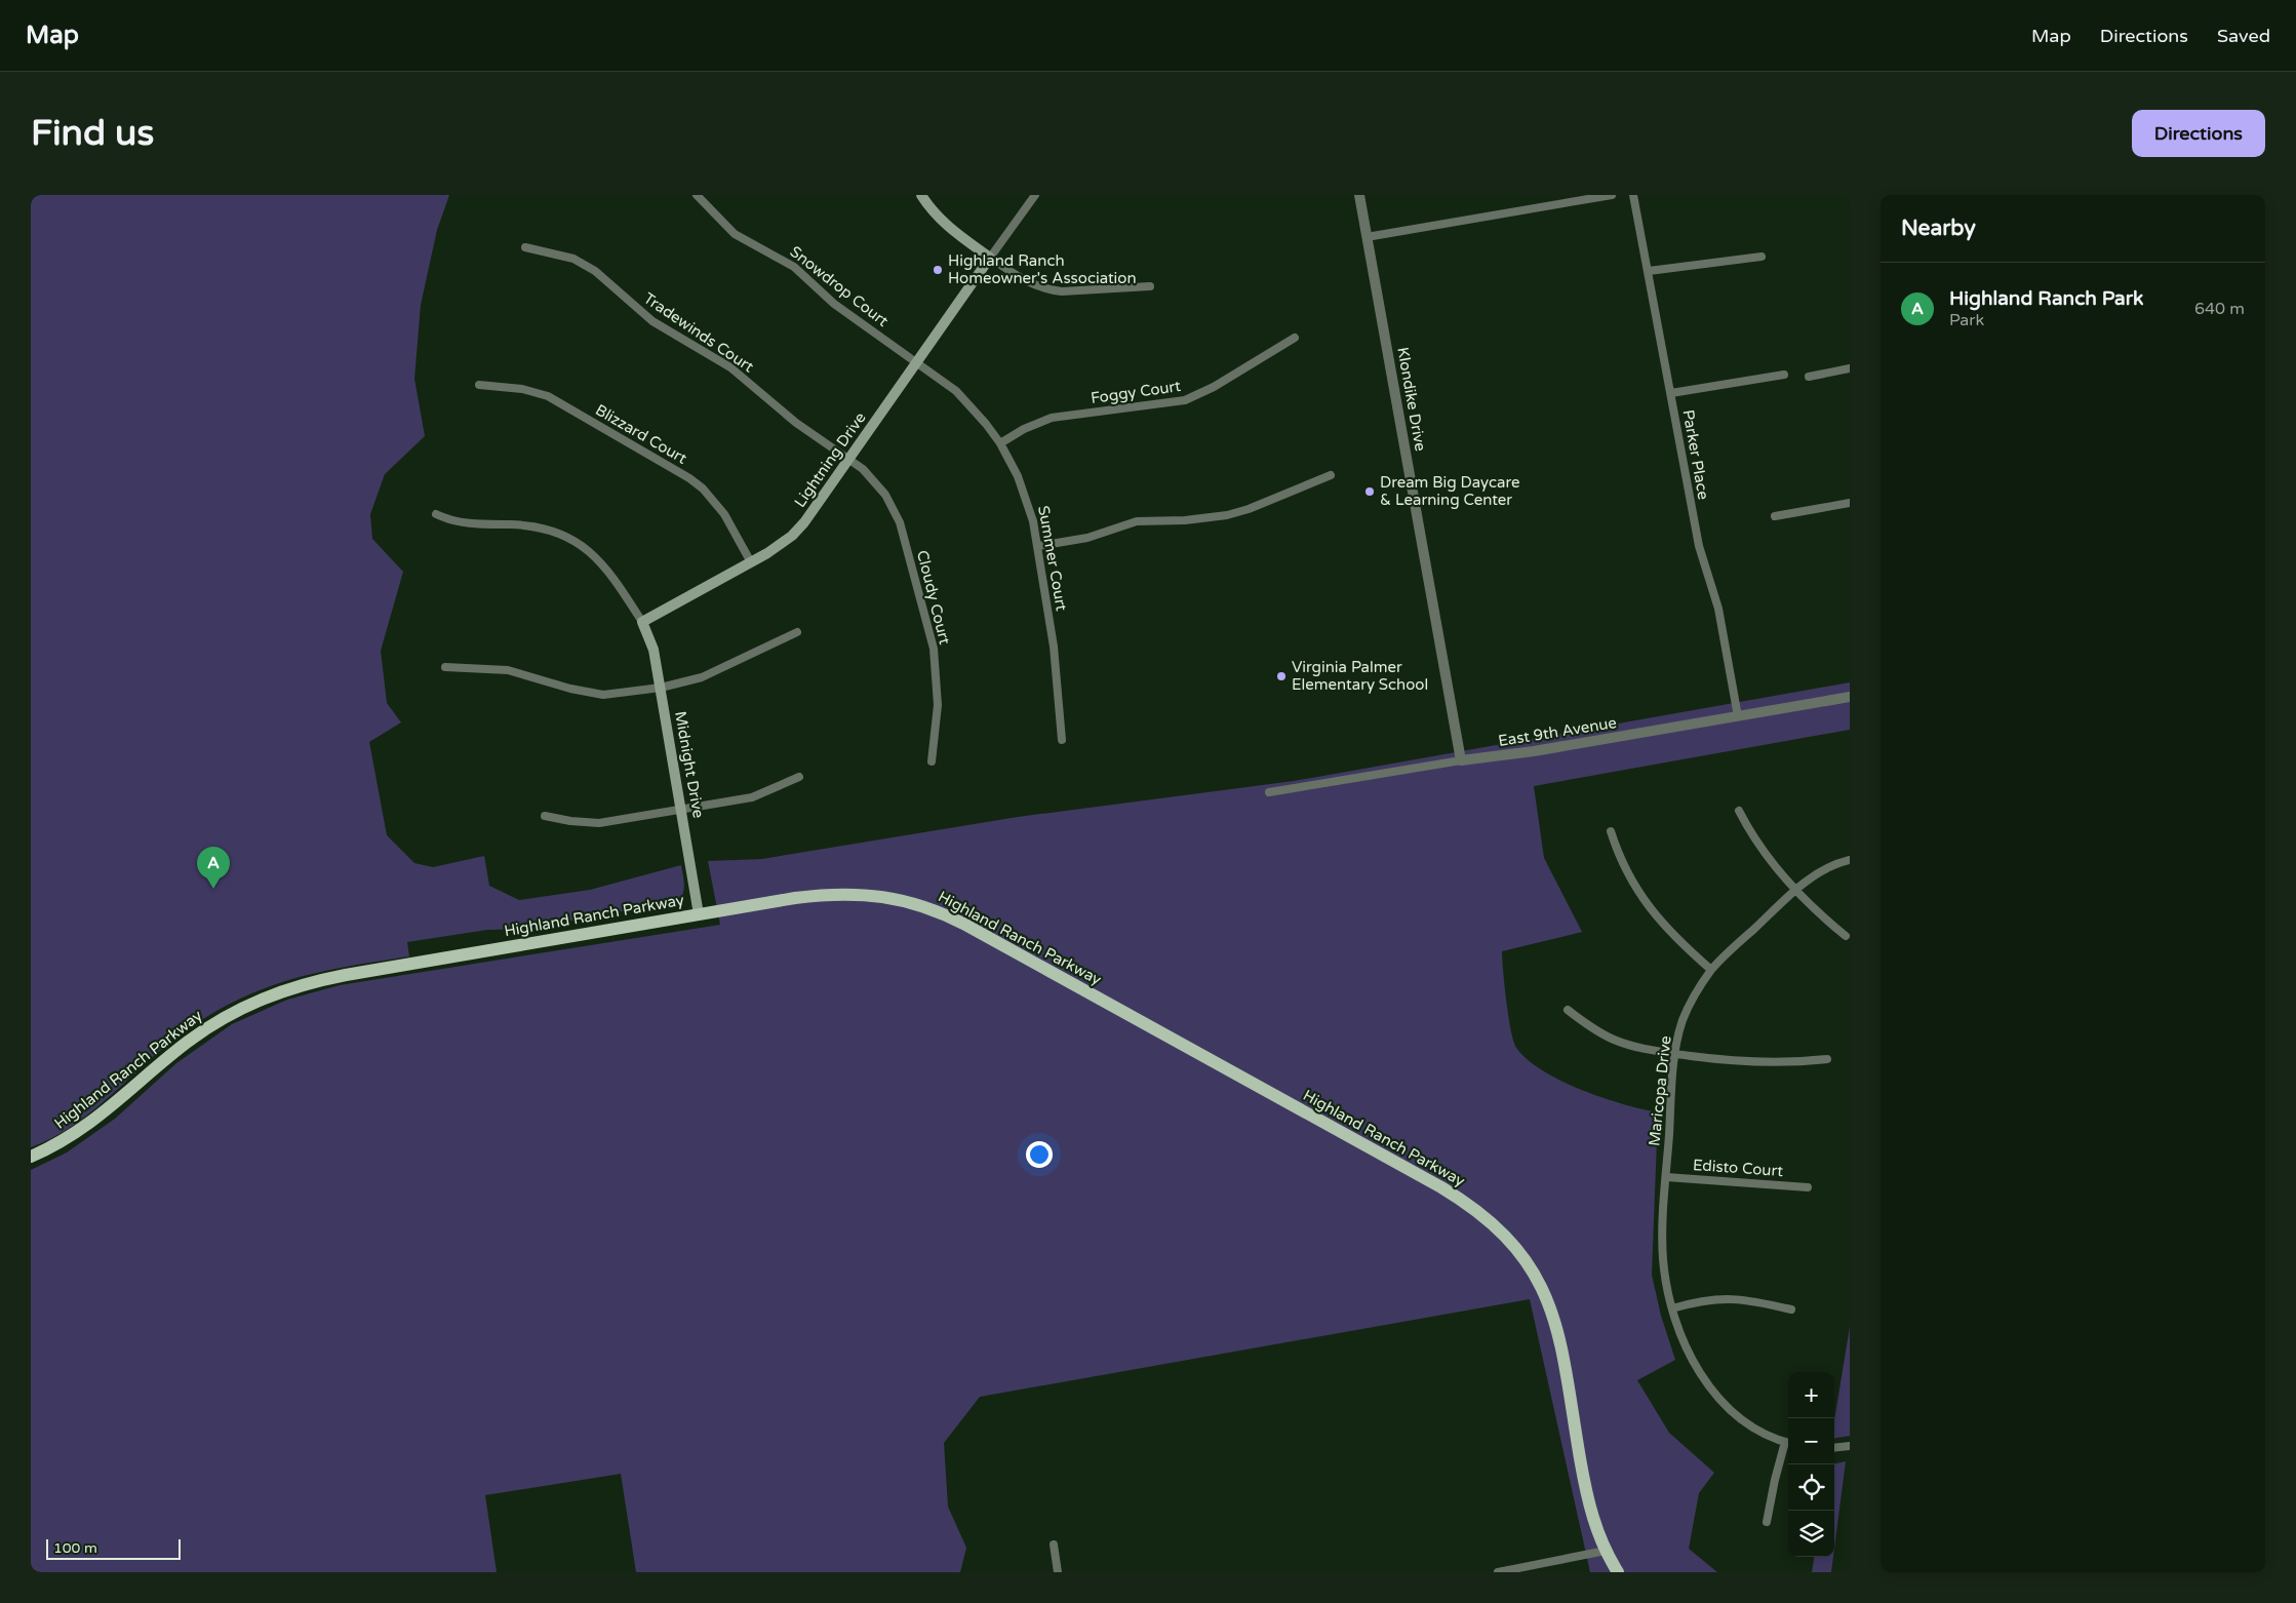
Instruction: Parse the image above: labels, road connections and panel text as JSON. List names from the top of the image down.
{
  "streets": {
    "main road": ["Lightning Drive", "Midnight Drive", "Highland Ranch Parkway"],
    "street": [
      "Snowdrop Court",
      "Tradewinds Court",
      "Foggy Court",
      "Klondike Drive",
      "Blizzard Court",
      "Parker Place",
      "Summer Court",
      "Cloudy Court",
      "East 9th Avenue",
      "Maricopa Drive",
      "Edisto Court"
    ]
  },
  "crossings": [
    ["Snowdrop Court", "Lightning Drive"],
    ["Snowdrop Court", "Summer Court"],
    ["Tradewinds Court", "Lightning Drive"],
    ["Tradewinds Court", "Cloudy Court"],
    ["Foggy Court", "Summer Court"],
    ["Klondike Drive", "East 9th Avenue"],
    ["Blizzard Court", "Lightning Drive"],
    ["Parker Place", "East 9th Avenue"],
    ["Lightning Drive", "Summer Court"],
    ["Lightning Drive", "Cloudy Court"],
    ["Lightning Drive", "Midnight Drive"],
    ["Midnight Drive", "Highland Ranch Parkway"],
    ["Maricopa Drive", "Edisto Court"]
  ],
  "places": ["Highland Ranch Homeowner's Association", "Dream Big Daycare & Learning Center", "Virginia Palmer Elementary School"],
  "scale_bar": "100 m",
  "page": {
    "header": "Map",
    "nav": ["Map", "Directions", "Saved"],
    "buttons": "Directions",
    "title": "Find us",
    "heading": "Nearby",
    "list": [
      {
        "mark": "A",
        "name": "Highland Ranch Park",
        "note": "Park",
        "value": "640 m"
      }
    ],
    "pins": "A",
    "map_buttons": ["+", "−"],
    "scale": "100 m"
  }
}
